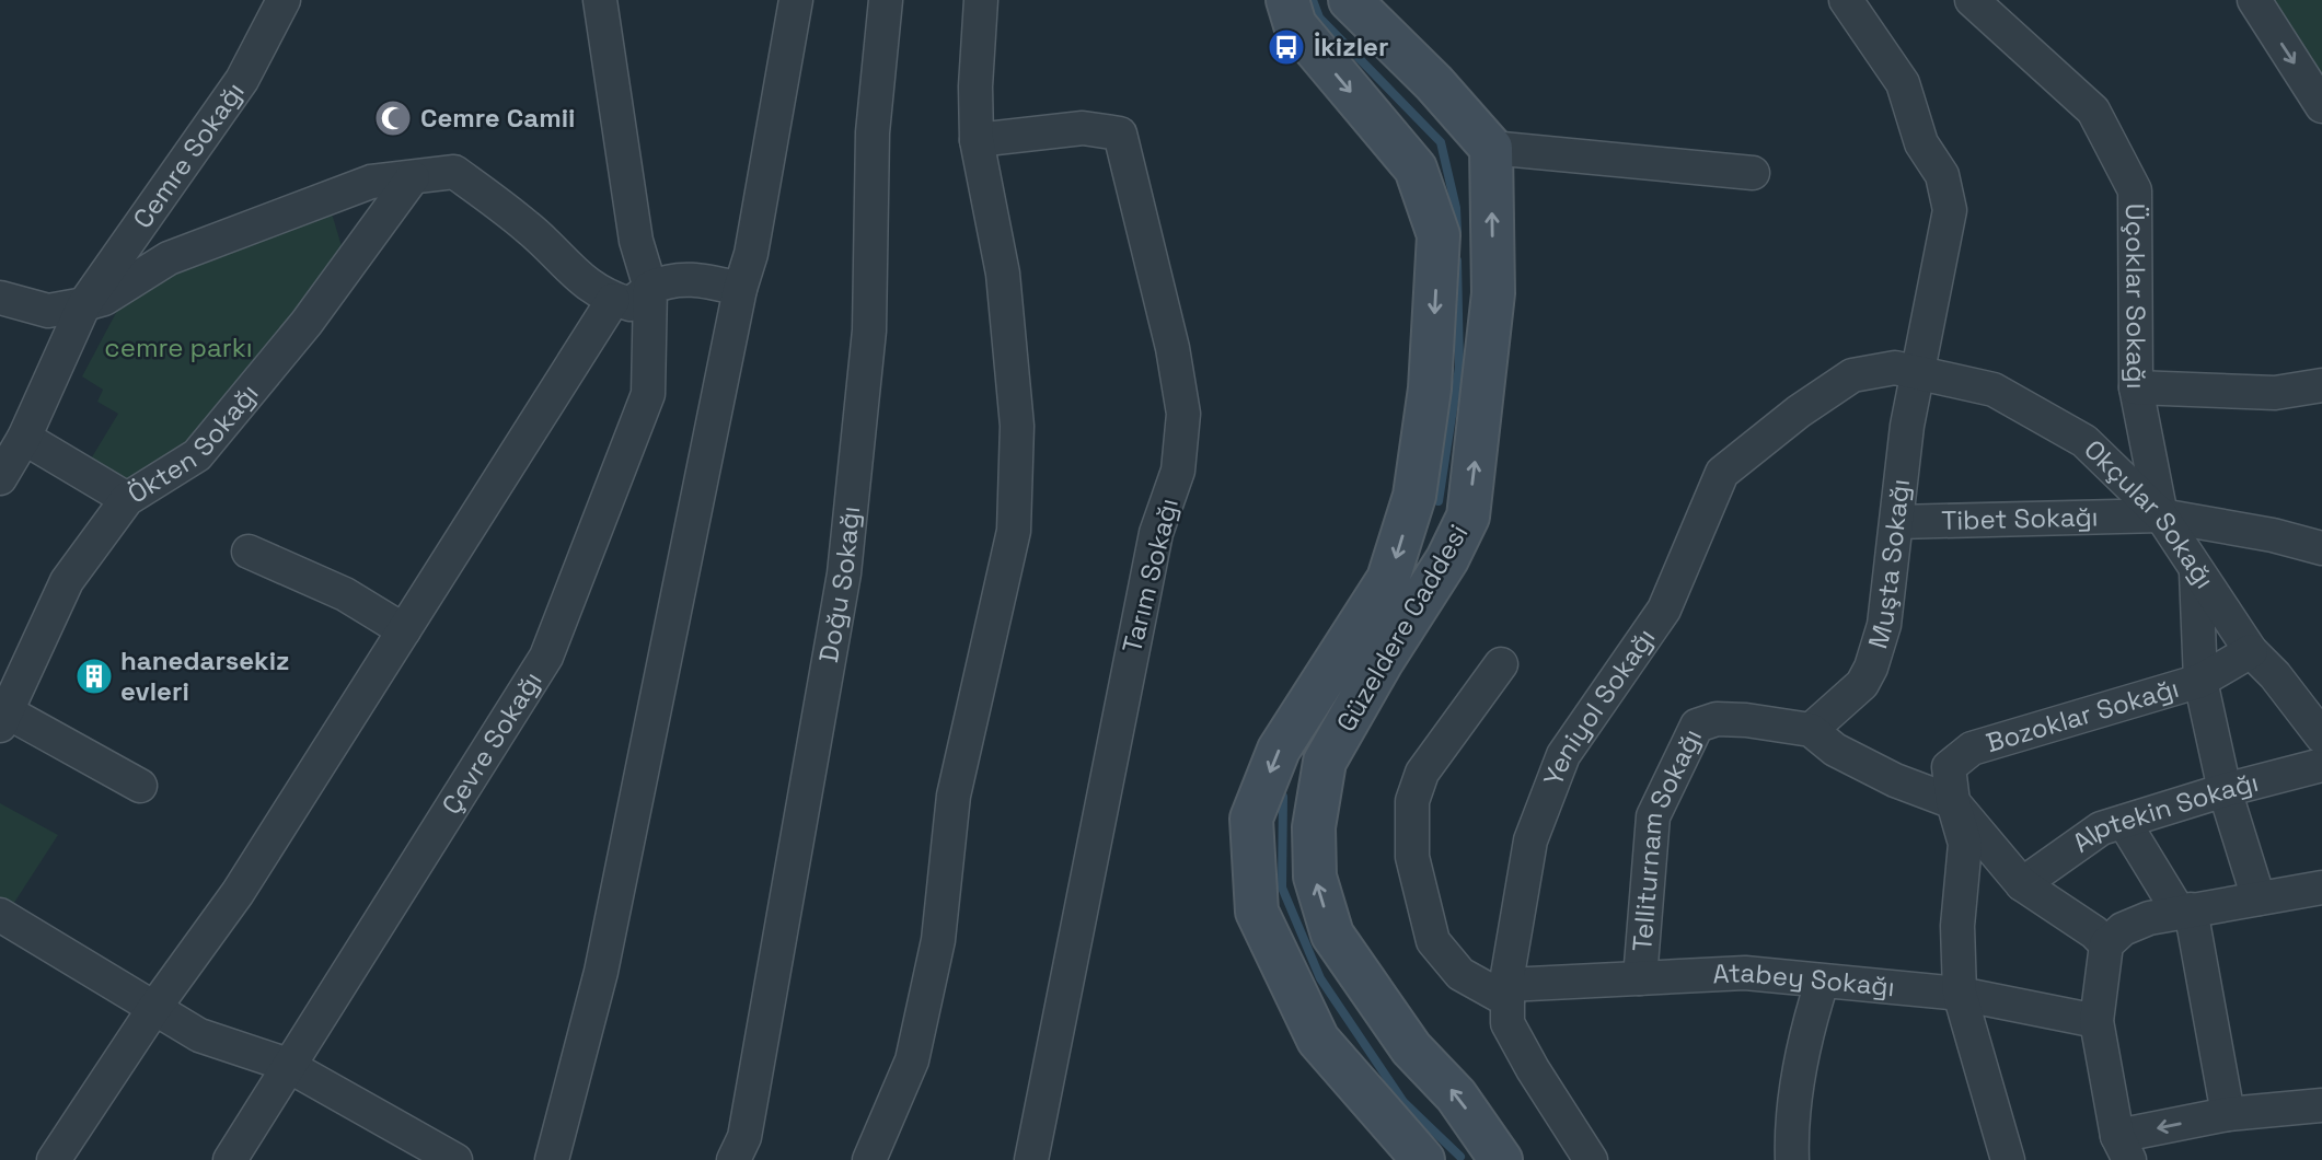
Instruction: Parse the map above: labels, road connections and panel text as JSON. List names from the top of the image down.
{
  "streets": {
    "main road": ["Güzeldere Caddesi"],
    "street": [
      "Cemre Sokağı",
      "Üçoklar Sokağı",
      "Ökten Sokağı",
      "Okçular Sokağı",
      "Tibet Sokağı",
      "Muşta Sokağı",
      "Tarım Sokağı",
      "Doğu Sokağı",
      "Yeniyol Sokağı",
      "Bozoklar Sokağı",
      "Çevre Sokağı",
      "Alptekin Sokağı",
      "Telliturnam Sokağı",
      "Atabey Sokağı"
    ]
  },
  "crossings": [
    ["Üçoklar Sokağı", "Okçular Sokağı"],
    ["Üçoklar Sokağı", "Tibet Sokağı"],
    ["Okçular Sokağı", "Tibet Sokağı"],
    ["Okçular Sokağı", "Muşta Sokağı"],
    ["Okçular Sokağı", "Yeniyol Sokağı"],
    ["Okçular Sokağı", "Bozoklar Sokağı"],
    ["Tibet Sokağı", "Muşta Sokağı"],
    ["Muşta Sokağı", "Yeniyol Sokağı"],
    ["Muşta Sokağı", "Telliturnam Sokağı"],
    ["Yeniyol Sokağı", "Atabey Sokağı"],
    ["Telliturnam Sokağı", "Atabey Sokağı"]
  ],
  "parks": ["cemre parkı"],
  "places": {
    "bus stop": ["İkizler"],
    "mosque": ["Cemre Camii"],
    "building": ["hanedarsekiz evleri"]
  }
}
